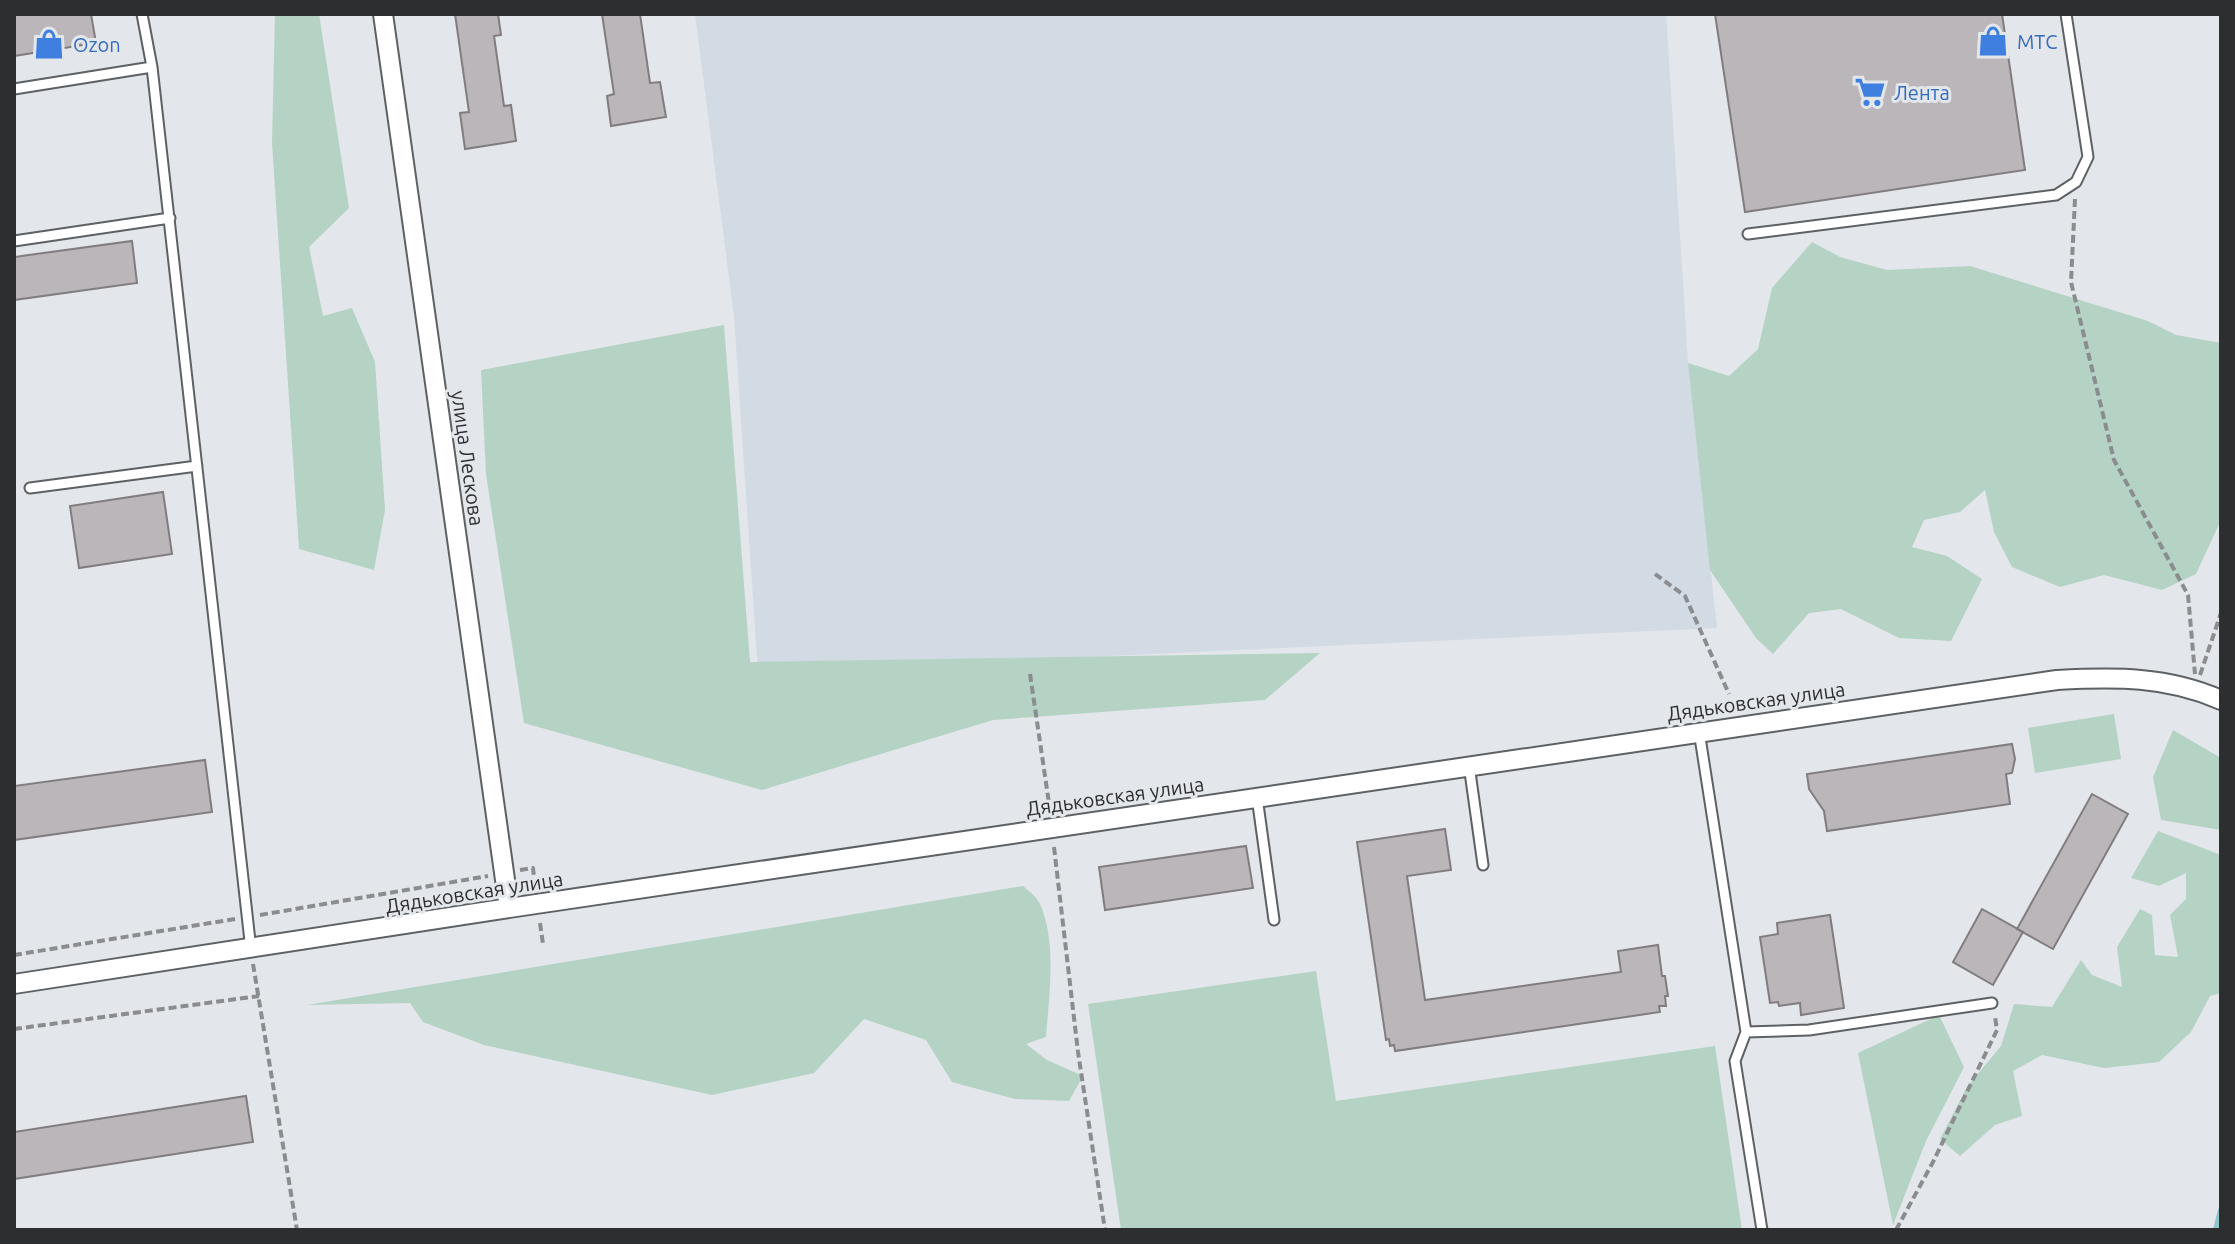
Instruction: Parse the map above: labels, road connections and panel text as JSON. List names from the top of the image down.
{
  "streets": {
    "street": ["улица Лескова", "Дядьковская улица"]
  },
  "crossings": [
    ["улица Лескова", "Дядьковская улица"]
  ],
  "places": {
    "shop": ["МТС", "Ozon"],
    "supermarket": ["Лента"]
  }
}
